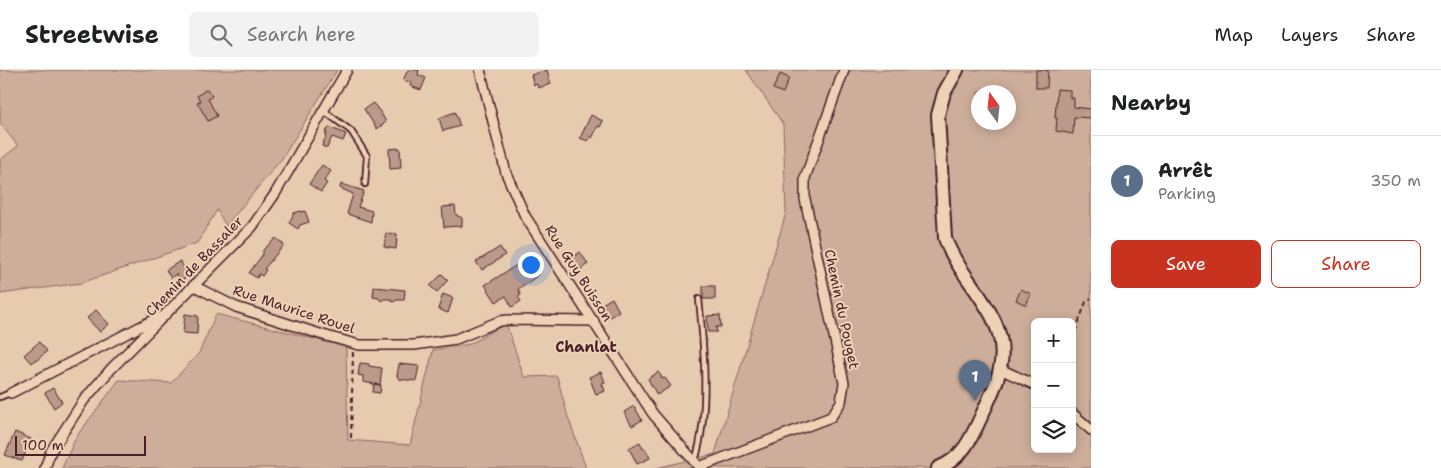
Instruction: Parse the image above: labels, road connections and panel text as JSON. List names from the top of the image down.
{
  "streets": {
    "street": [
      "Chemin de Bassaler",
      "Rue Guy Buisson",
      "Rue Maurice Rouel",
      "Chemin du Pouget"
    ]
  },
  "crossings": [
    ["Chemin de Bassaler", "Rue Maurice Rouel"],
    ["Rue Guy Buisson", "Rue Maurice Rouel"],
    ["Rue Guy Buisson", "Chemin du Pouget"]
  ],
  "districts": ["Chanlat"],
  "scale_bar": "100 m",
  "north": "top",
  "page": {
    "header": "Streetwise",
    "search": "Search here",
    "nav": ["Map", "Layers", "Share"],
    "heading": "Nearby",
    "list": [
      {
        "mark": "1",
        "name": "Arrêt",
        "note": "Parking",
        "value": "350 m"
      }
    ],
    "buttons": ["Save", "Share"],
    "map_buttons": ["+", "−"],
    "pins": "1",
    "scale": "100 m"
  }
}
